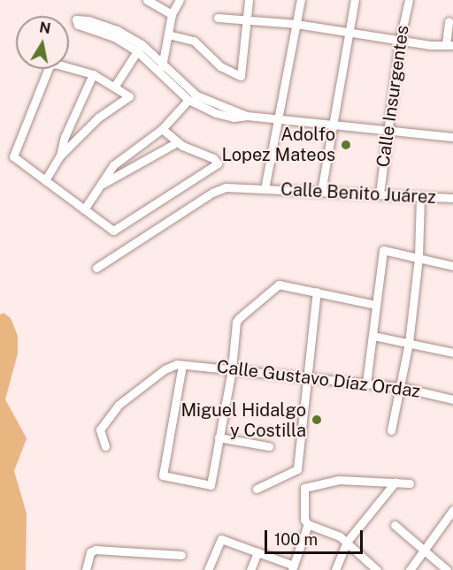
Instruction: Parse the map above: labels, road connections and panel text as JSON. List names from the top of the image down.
{
  "streets": {
    "street": ["Calle Insurgentes", "Calle Benito Juárez", "Calle Gustavo Díaz Ordaz"]
  },
  "crossings": [
    ["Calle Insurgentes", "Calle Benito Juárez"]
  ],
  "places": ["Adolfo Lopez Mateos", "Miguel Hidalgo y Costilla"],
  "scale_bar": "100 m",
  "north": "top"
}
